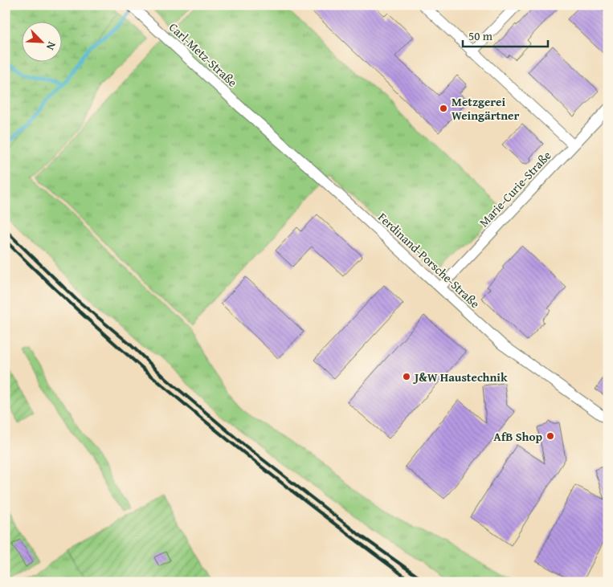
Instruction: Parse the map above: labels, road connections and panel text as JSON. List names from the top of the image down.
{
  "streets": {
    "street": ["Carl-Metz-Straße", "Marie-Curie-Straße", "Ferdinand-Porsche-Straße"]
  },
  "crossings": [
    ["Carl-Metz-Straße", "Ferdinand-Porsche-Straße"],
    ["Marie-Curie-Straße", "Ferdinand-Porsche-Straße"]
  ],
  "places": ["Metzgerei Weingärtner", "J&W Haustechnik", "AfB Shop"],
  "scale_bar": "50 m",
  "north": "bottom right"
}
